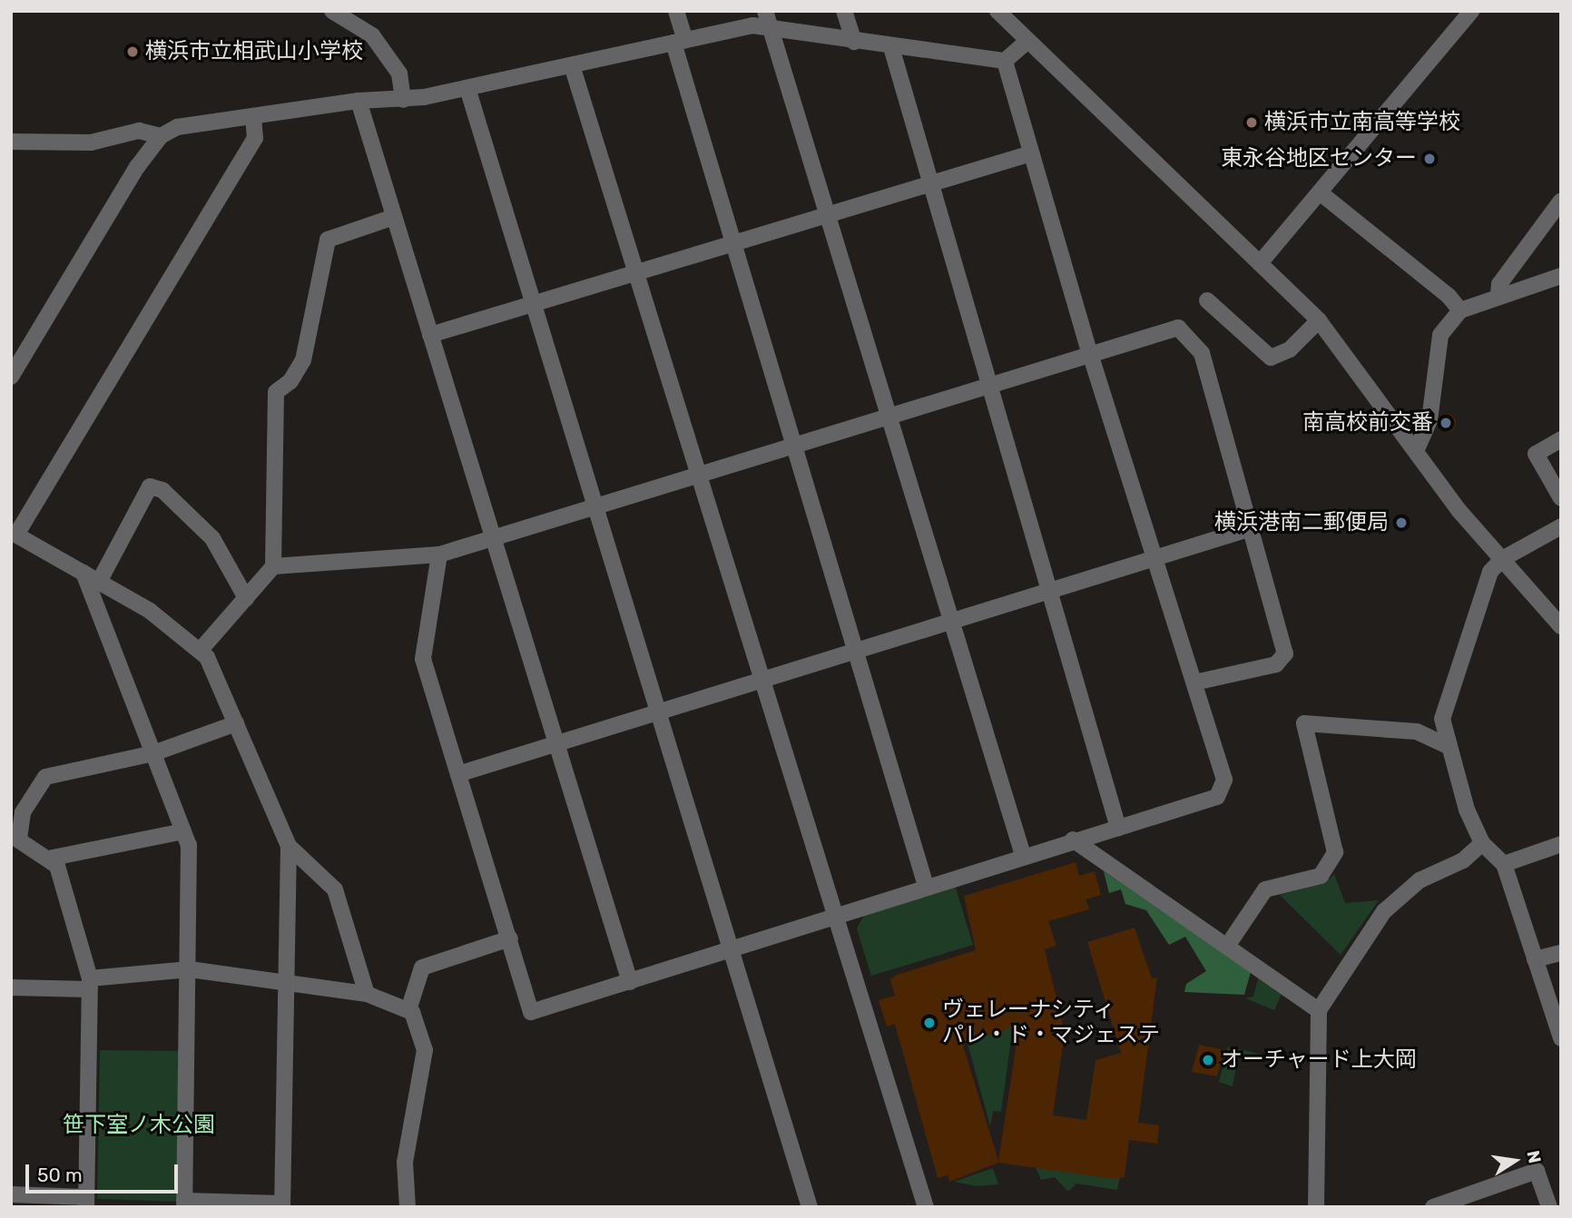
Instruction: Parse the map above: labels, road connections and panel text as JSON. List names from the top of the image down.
{
  "parks": ["笹下室ノ木公園"],
  "places": [
    "横浜市立相武山小学校",
    "横浜市立南高等学校",
    "東永谷地区センター",
    "南高校前交番",
    "横浜港南二郵便局",
    "ヴェレーナシティ パレ・ド・マジェステ",
    "オーチャード上大岡"
  ],
  "scale_bar": "50 m",
  "north": "right"
}
